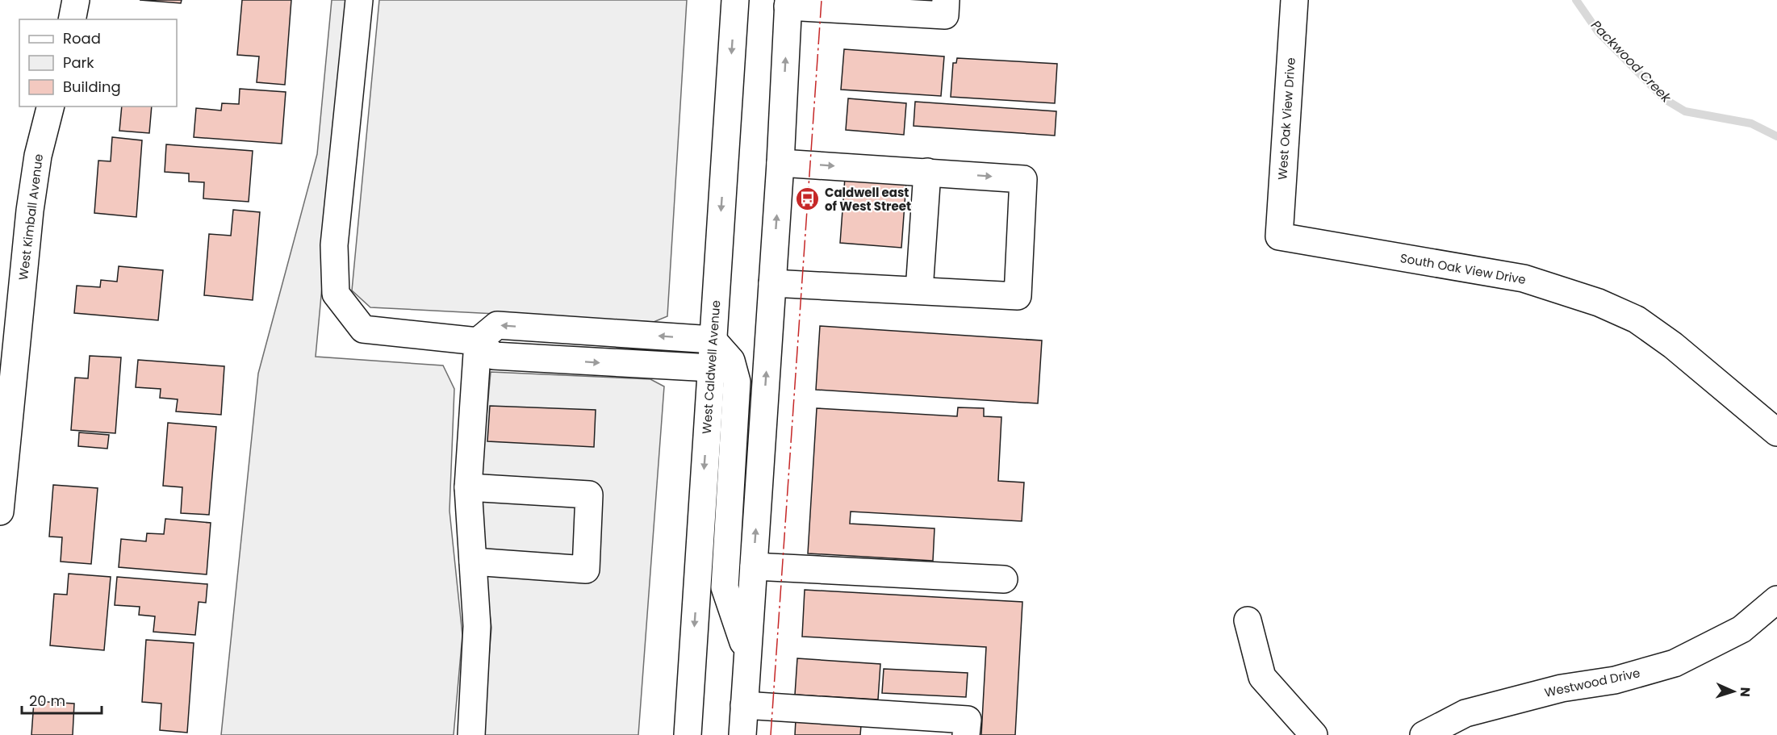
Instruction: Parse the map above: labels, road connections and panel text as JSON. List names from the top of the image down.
{
  "streets": {
    "main road": [
      "West Oak View Drive",
      "West Kimball Avenue",
      "South Oak View Drive",
      "West Caldwell Avenue",
      "Westwood Drive"
    ]
  },
  "crossings": [
    ["West Oak View Drive", "South Oak View Drive"]
  ],
  "water": ["Packwood Creek"],
  "places": {
    "bus stop": ["Caldwell east of West Street"]
  },
  "legend": ["Road", "Park", "Building"],
  "scale_bar": "20 m",
  "north": "right"
}
